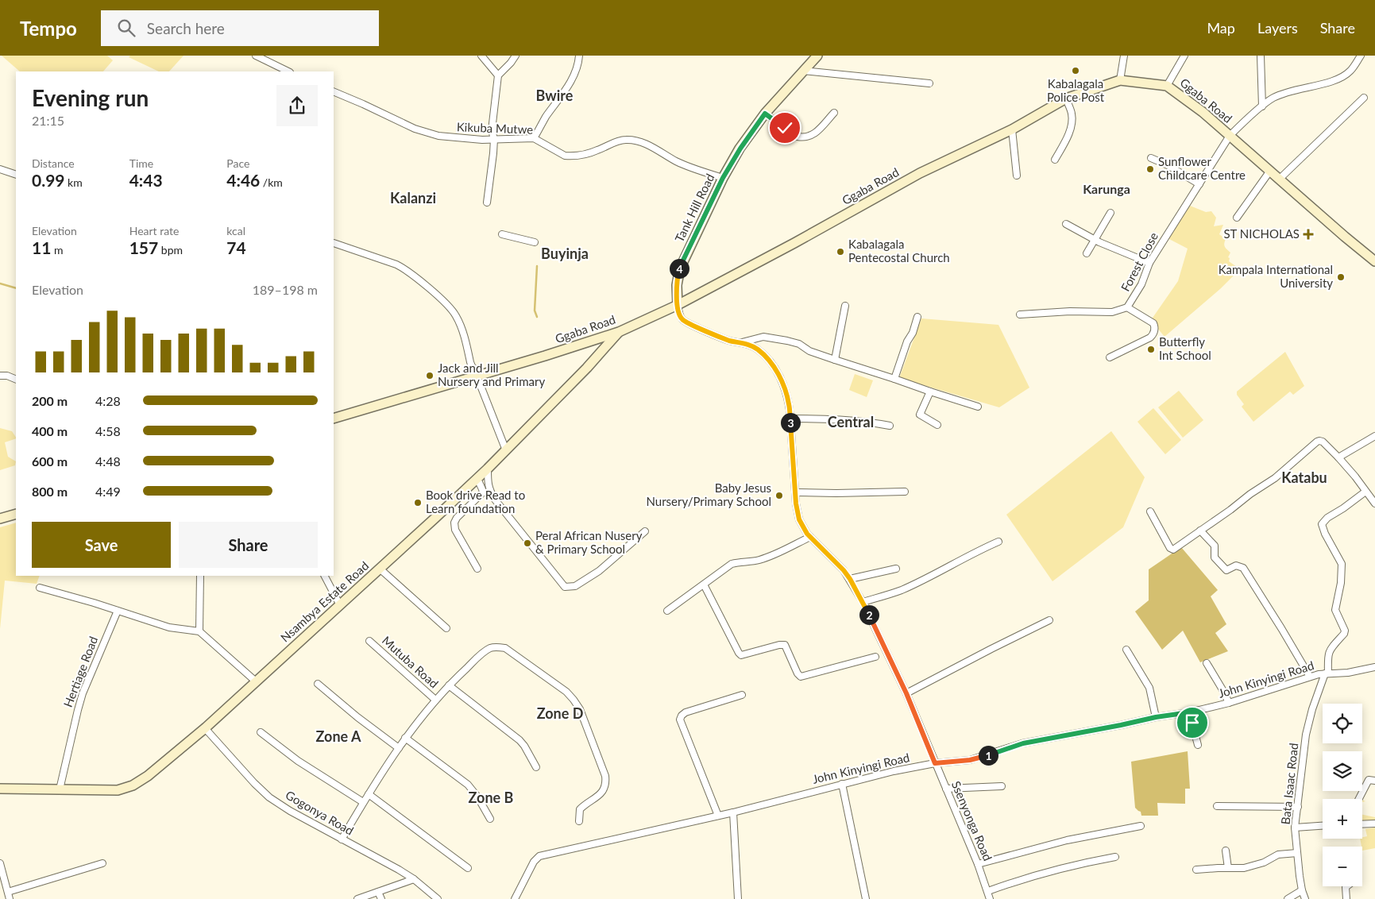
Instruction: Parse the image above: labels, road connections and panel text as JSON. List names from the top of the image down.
{
  "streets": {
    "main road": ["Ggaba Road", "Tank Hill Road", "Nsambya Estate Road"],
    "street": [
      "Kikuba Mutwe",
      "Forest Close",
      "Mutuba Road",
      "Hertiage Road",
      "John Kinyingi Road",
      "Bata Isaac Road",
      "Gogonya Road",
      "Ssenyonga Road"
    ]
  },
  "crossings": [
    ["Ggaba Road", "Tank Hill Road"],
    ["Ggaba Road", "Forest Close"],
    ["Ggaba Road", "Nsambya Estate Road"],
    ["Ggaba Road", "Ssenyonga Road"],
    ["Kikuba Mutwe", "Tank Hill Road"],
    ["Tank Hill Road", "Ssenyonga Road"],
    ["Nsambya Estate Road", "Hertiage Road"],
    ["Nsambya Estate Road", "Gogonya Road"],
    ["John Kinyingi Road", "Bata Isaac Road"],
    ["John Kinyingi Road", "Ssenyonga Road"]
  ],
  "districts": [
    "Bwire",
    "Karunga",
    "Kalanzi",
    "Buyinja",
    "Central",
    "Katabu",
    "Zone D",
    "Zone A",
    "Zone B"
  ],
  "places": {
    "other": [
      "Kabalagala Police Post",
      "Sunflower Childcare Centre",
      "Kabalagala Pentecostal Church",
      "Kampala International University",
      "Butterfly Int School",
      "Jack and Jill Nursery and Primary",
      "Baby Jesus Nursery/Primary School",
      "Book drive Read to Learn foundation",
      "Peral African Nusery & Primary School"
    ],
    "health": ["ST NICHOLAS"]
  },
  "page": {
    "header": "Tempo",
    "search": "Search here",
    "nav": ["Map", "Layers", "Share"],
    "heading": ["Evening run", "21:15"],
    "stats": [
      ["Distance", "0.99 km"],
      ["Time", "4:43"],
      ["Pace", "4:46 /km"],
      ["Elevation", "11 m"],
      ["Heart rate", "157 bpm"],
      ["kcal", "74"]
    ],
    "pins": [
      "4",
      "3",
      "2",
      "1"
    ],
    "chart": ["Elevation", "189–198 m"],
    "list": [
      {
        "name": "200 m",
        "note": "4:28"
      },
      {
        "name": "400 m",
        "note": "4:58"
      },
      {
        "name": "600 m",
        "note": "4:48"
      },
      {
        "name": "800 m",
        "note": "4:49"
      }
    ],
    "buttons": ["Save", "Share"],
    "map_buttons": ["+", "−"]
  }
}
